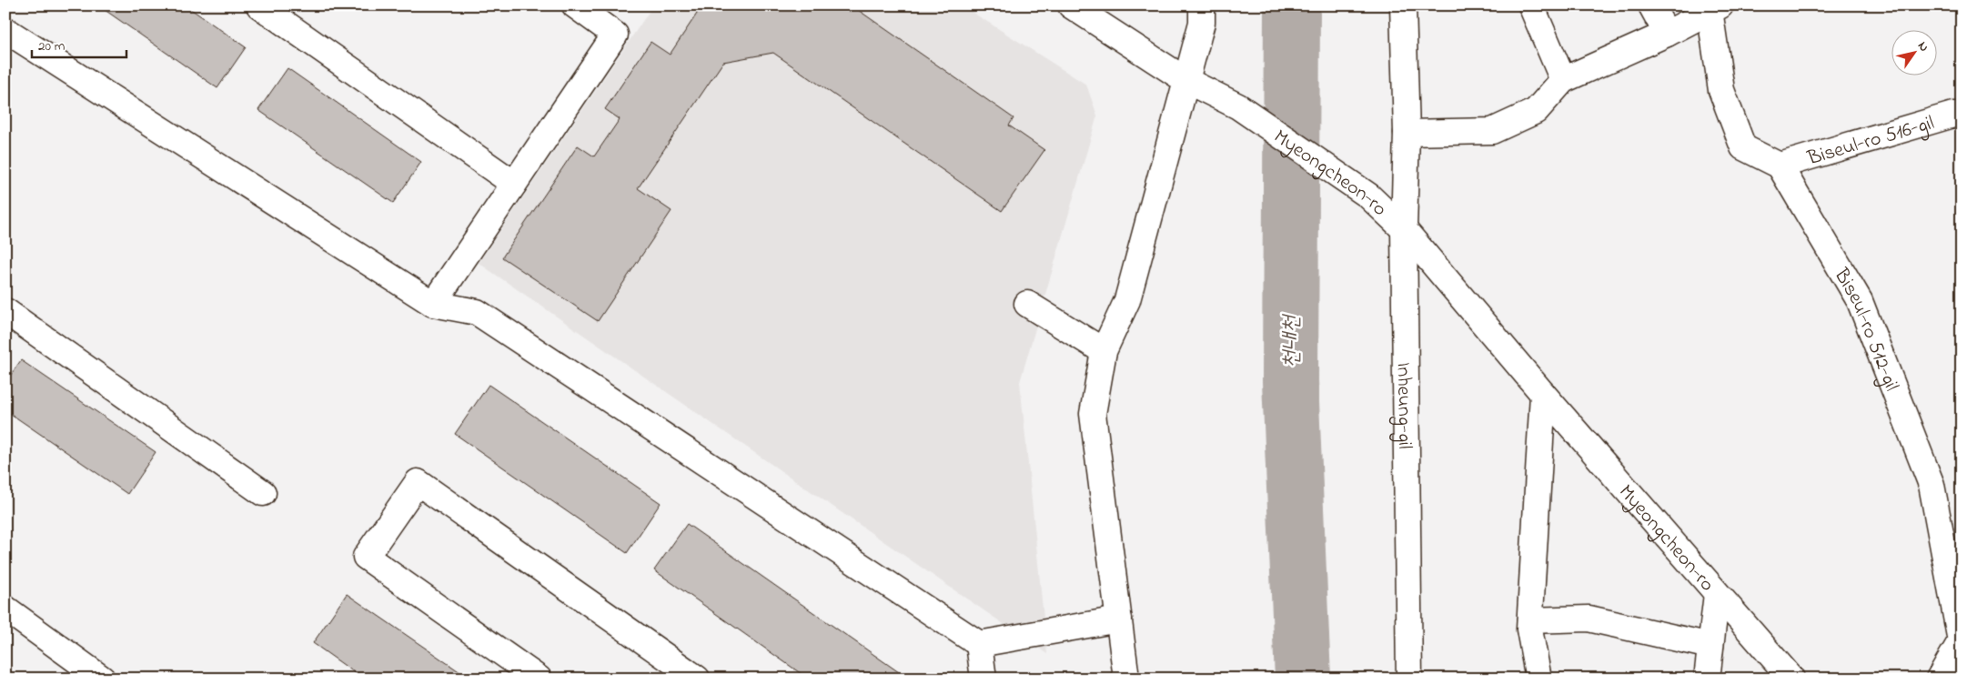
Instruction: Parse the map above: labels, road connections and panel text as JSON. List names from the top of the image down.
{
  "streets": {
    "street": [
      "Biseul-ro 516-gil",
      "Myeongcheon-ro",
      "Biseul-ro 512-gil",
      "Inheung-gil"
    ]
  },
  "crossings": [
    ["Biseul-ro 516-gil", "Biseul-ro 512-gil"],
    ["Myeongcheon-ro", "Inheung-gil"]
  ],
  "water": ["천내천"],
  "scale_bar": "20 m",
  "north": "top right"
}
